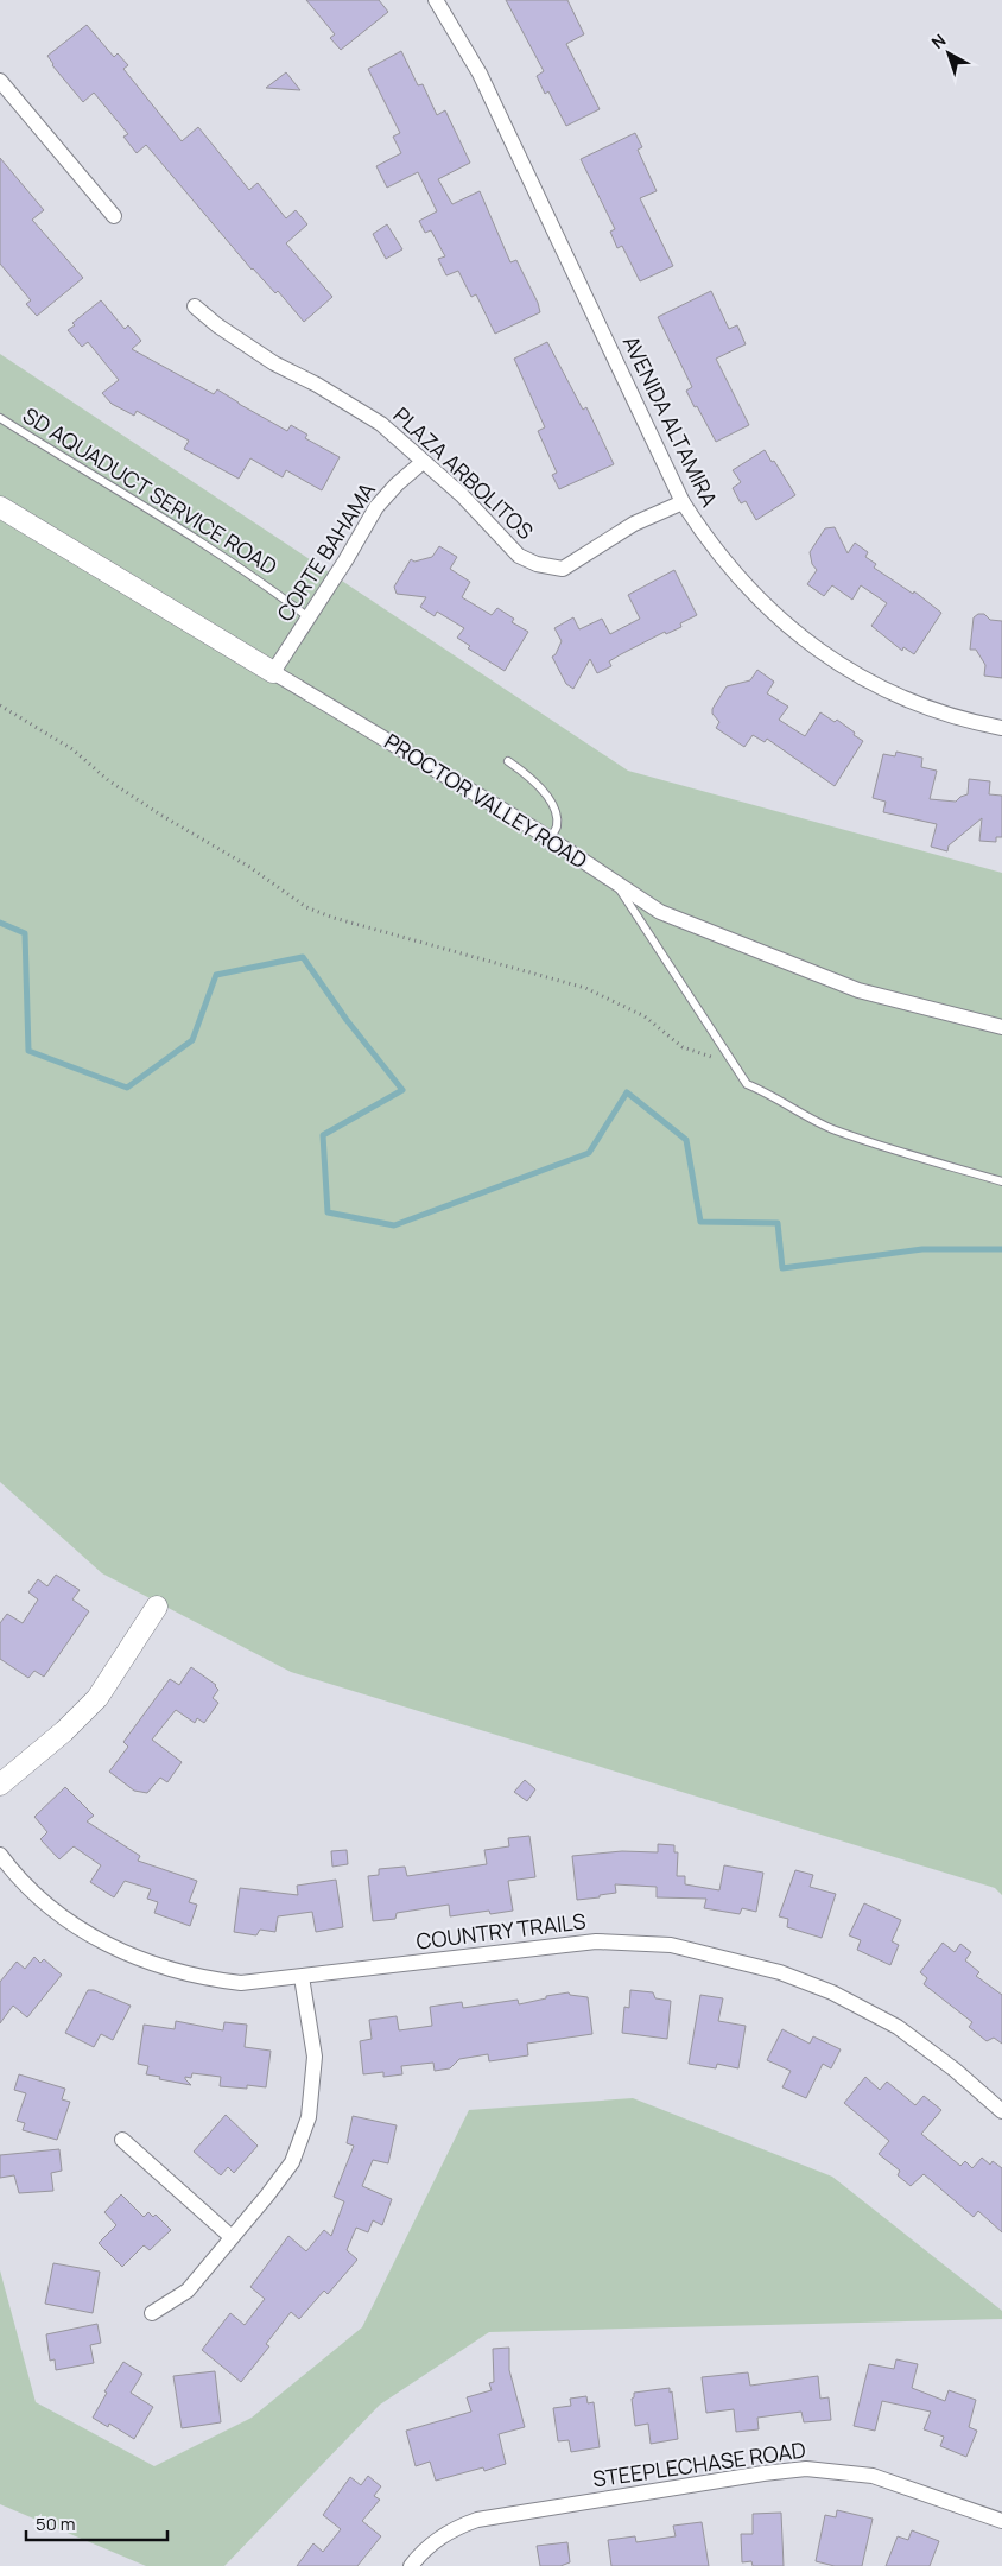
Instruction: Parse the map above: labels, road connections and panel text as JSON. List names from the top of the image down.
{
  "streets": {
    "street": [
      "AVENIDA ALTAMIRA",
      "PLAZA ARBOLITOS",
      "CORTE BAHAMA",
      "PROCTOR VALLEY ROAD",
      "COUNTRY TRAILS",
      "STEEPLECHASE ROAD"
    ],
    "lane": ["SD AQUADUCT SERVICE ROAD"]
  },
  "crossings": [
    ["AVENIDA ALTAMIRA", "PLAZA ARBOLITOS"],
    ["PLAZA ARBOLITOS", "CORTE BAHAMA"],
    ["SD AQUADUCT SERVICE ROAD", "CORTE BAHAMA"],
    ["CORTE BAHAMA", "PROCTOR VALLEY ROAD"]
  ],
  "scale_bar": "50 m",
  "north": "top left"
}
